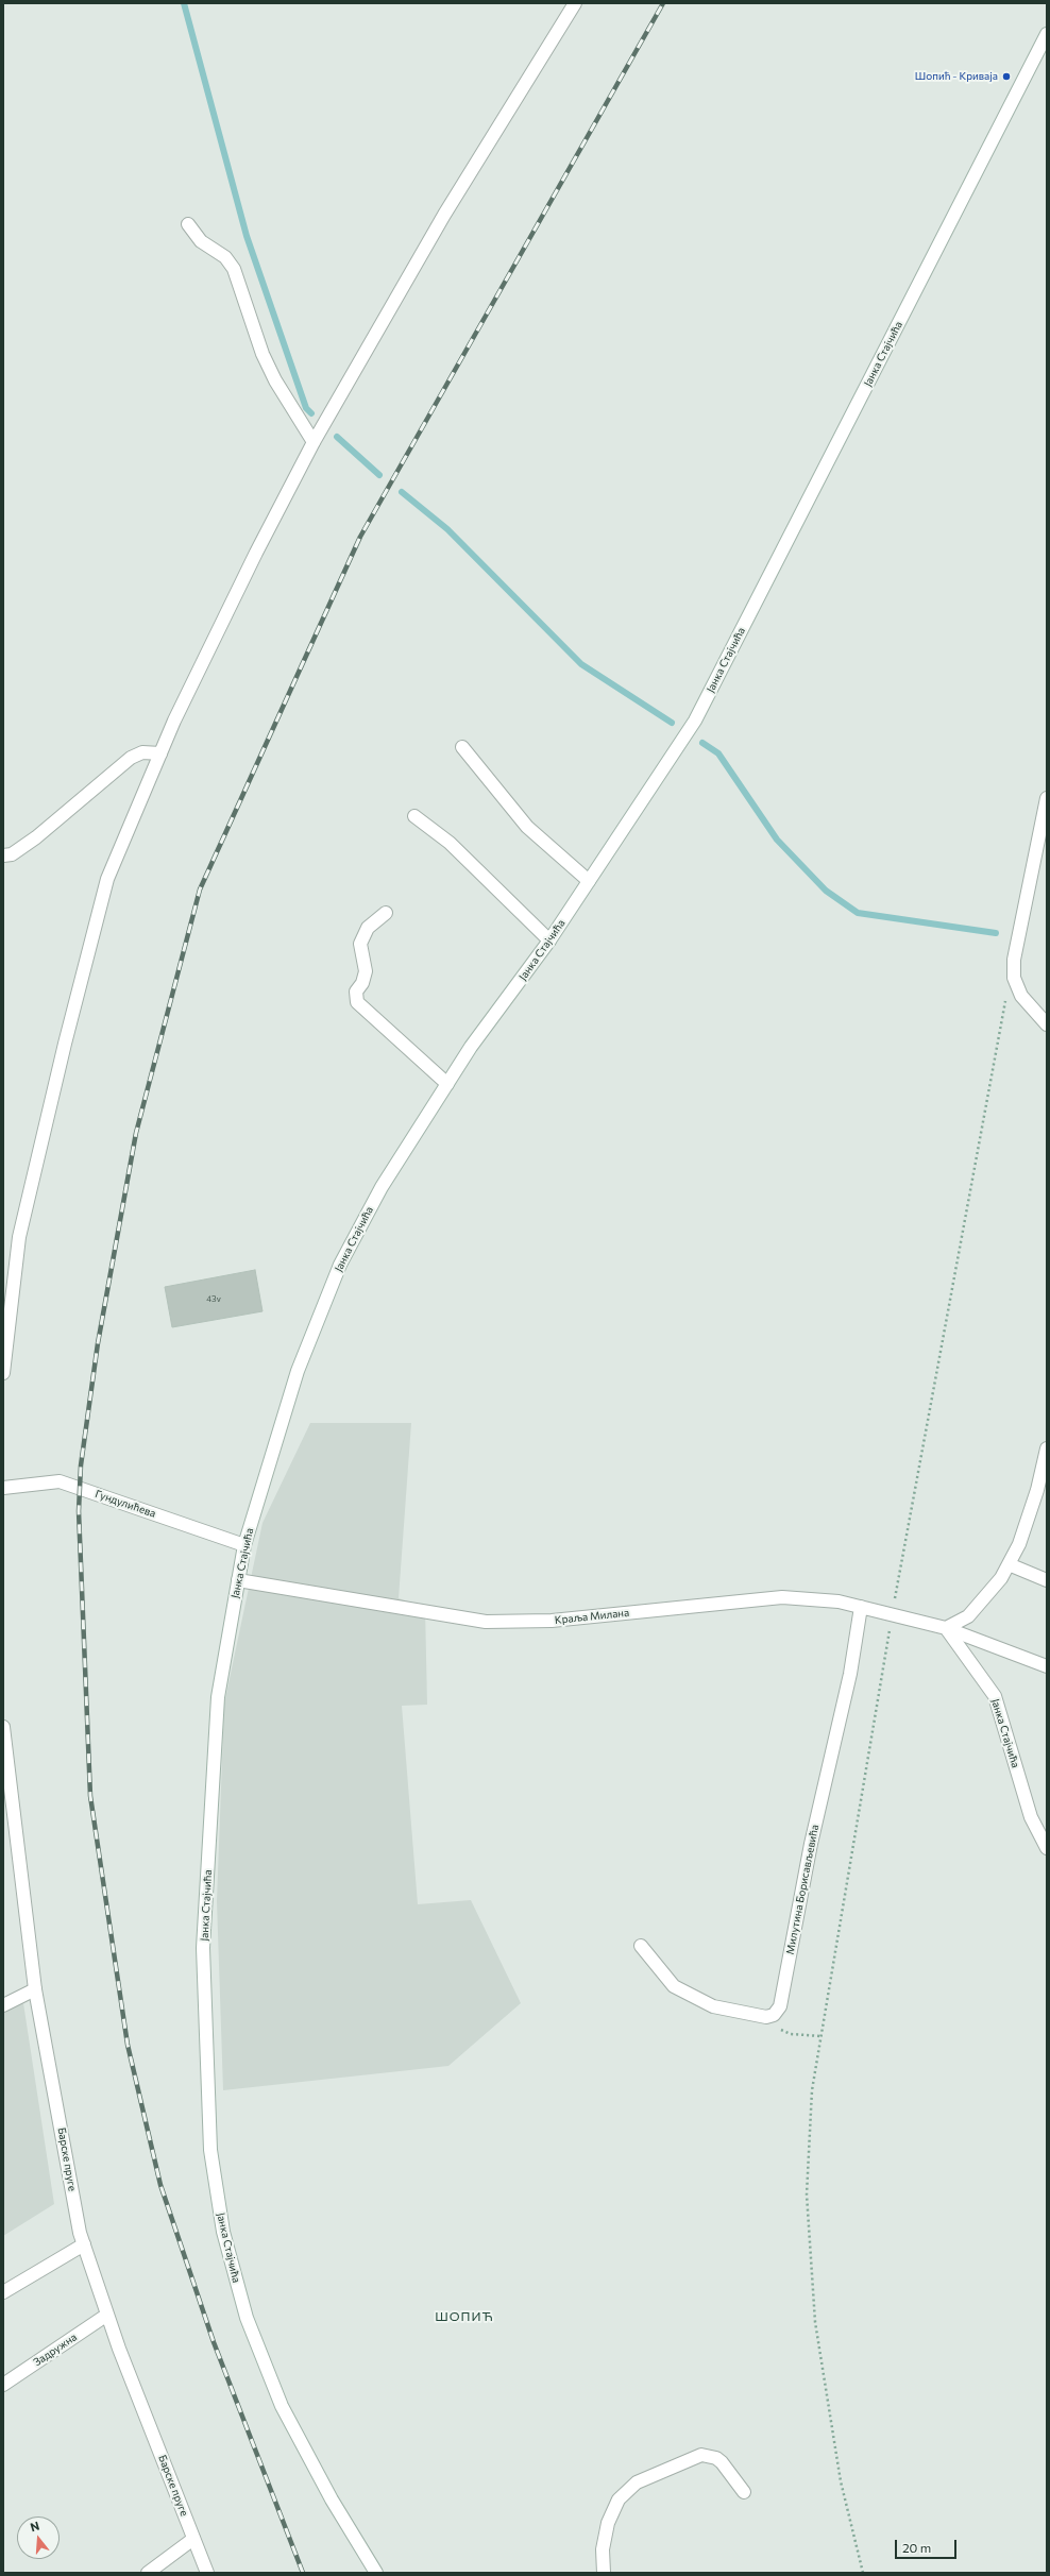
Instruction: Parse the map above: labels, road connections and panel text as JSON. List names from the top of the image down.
{
  "streets": {
    "street": [
      "Јанка Стајчића",
      "Гундулићева",
      "Краља Милана",
      "Милутина Борисављевића",
      "Барске пруге",
      "Задружна"
    ]
  },
  "crossings": [
    ["Јанка Стајчића", "Гундулићева"],
    ["Јанка Стајчића", "Краља Милана"],
    ["Краља Милана", "Милутина Борисављевића"],
    ["Барске пруге", "Задружна"]
  ],
  "districts": ["ШОПИЋ"],
  "places": ["Шопић - Криваја"],
  "house_numbers": ["43v"],
  "scale_bar": "20 m",
  "north": "top"
}
